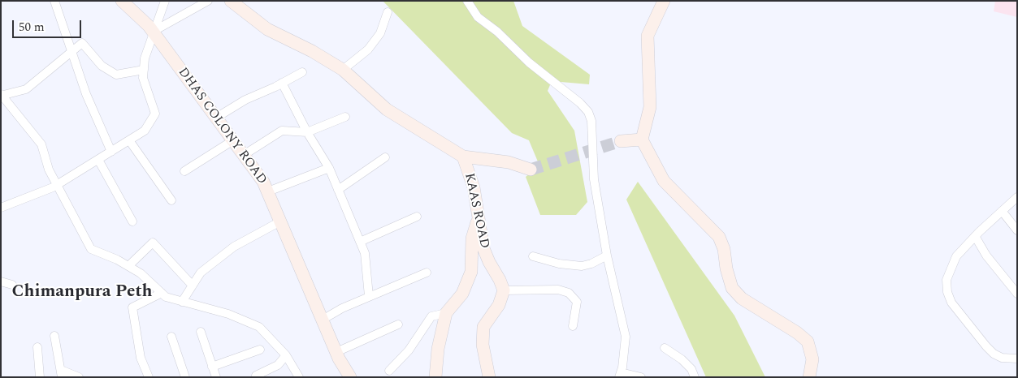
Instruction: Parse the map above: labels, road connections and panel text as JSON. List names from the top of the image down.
{
  "streets": {
    "main road": ["DHAS COLONY ROAD", "KAAS ROAD"]
  },
  "districts": ["Chimanpura Peth"],
  "scale_bar": "50 m"
}
